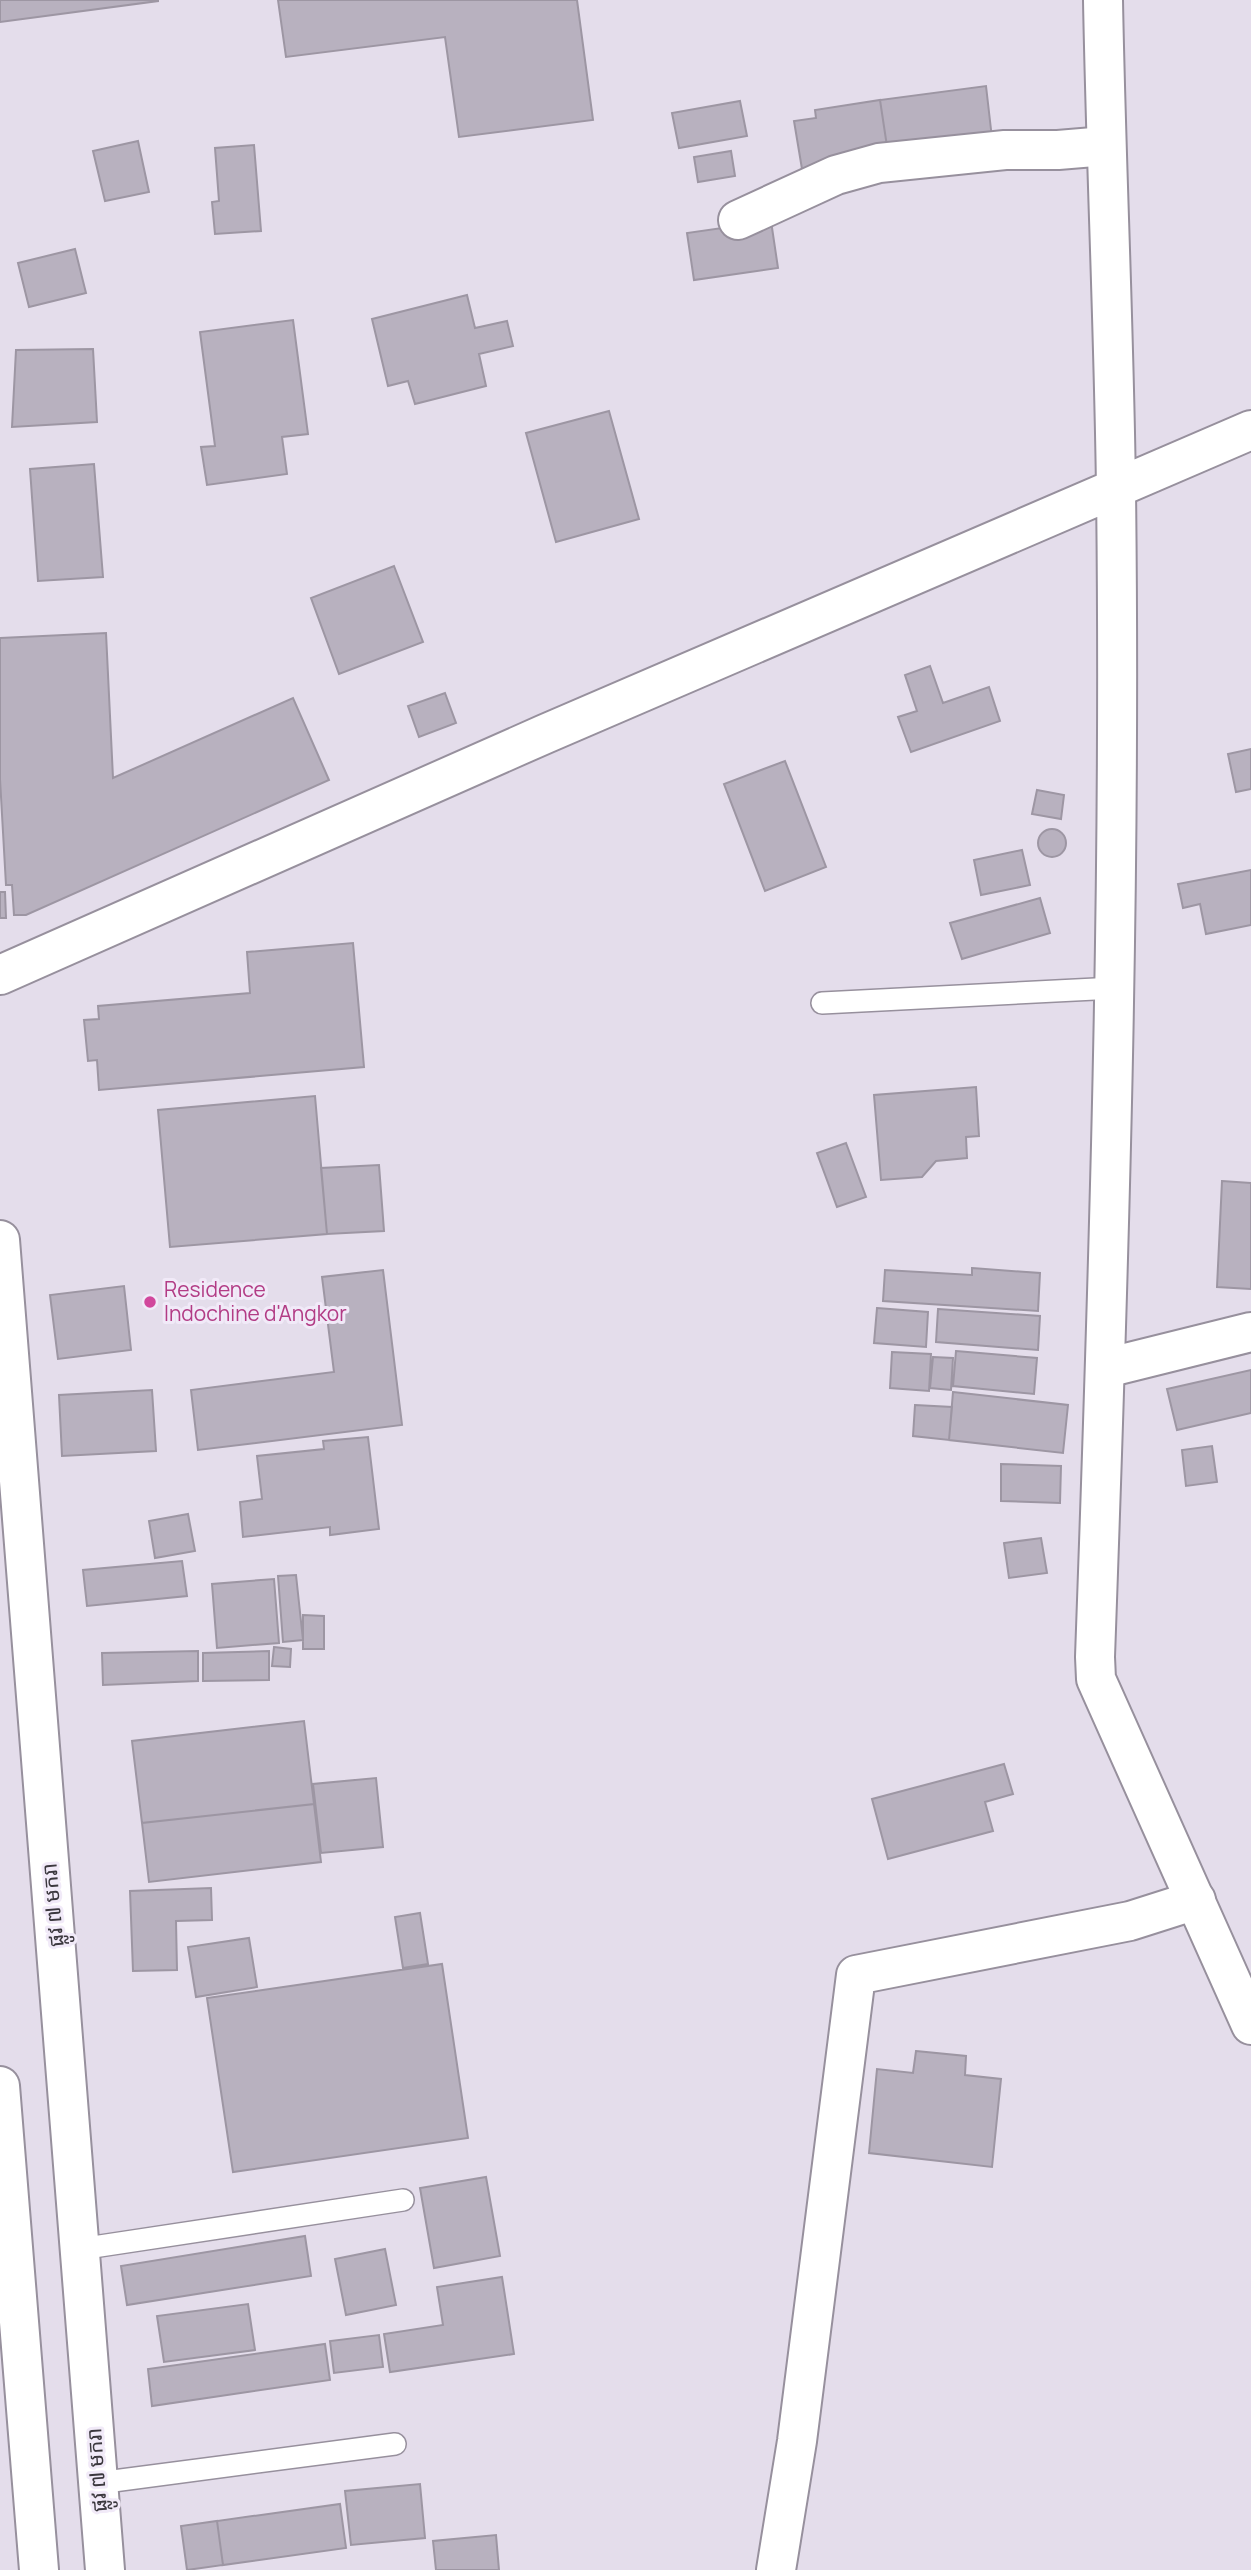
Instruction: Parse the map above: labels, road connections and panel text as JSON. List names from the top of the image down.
{
  "streets": {
    "street": ["ផ្លូវ ៧ មករា"]
  },
  "places": ["Residence Indochine d'Angkor"]
}
